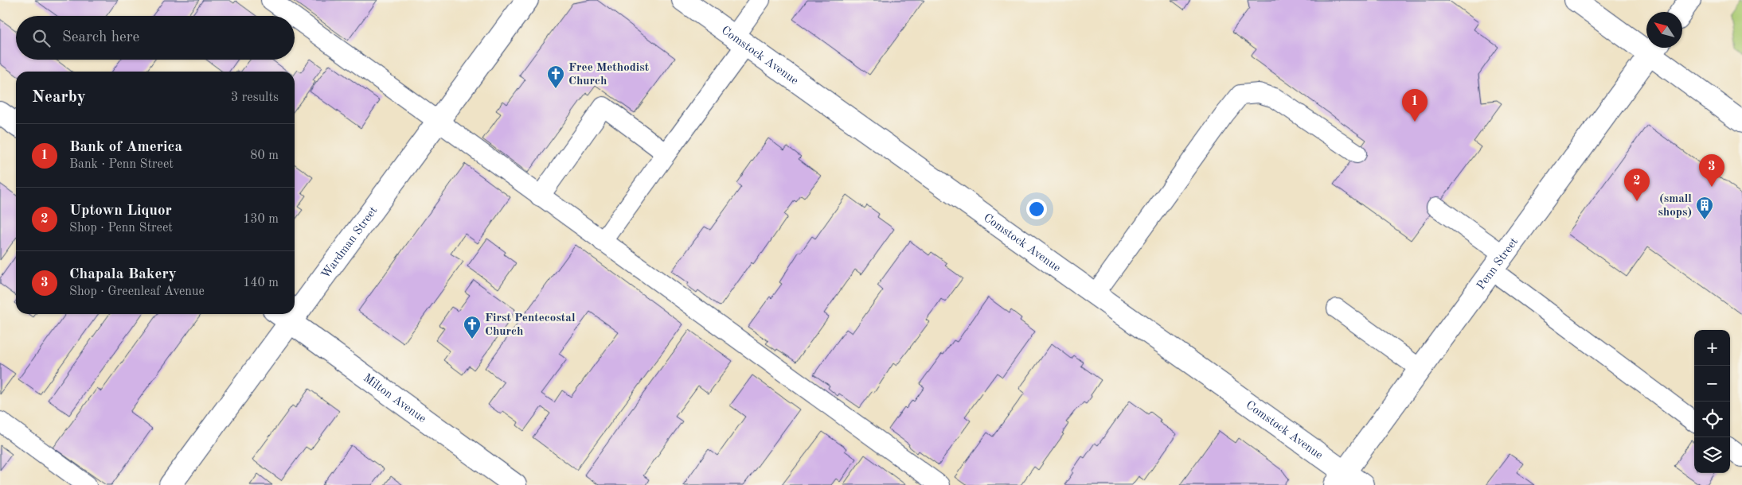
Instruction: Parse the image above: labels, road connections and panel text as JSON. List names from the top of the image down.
{
  "streets": {
    "street": [
      "Comstock Avenue",
      "Wardman Street",
      "Penn Street",
      "Milton Avenue"
    ]
  },
  "crossings": [
    ["Comstock Avenue", "Penn Street"],
    ["Wardman Street", "Milton Avenue"]
  ],
  "places": {
    "church": ["Free Methodist Church", "First Pentecostal Church"],
    "building": ["(small shops)"]
  },
  "north": "top left",
  "page": {
    "search": "Search here",
    "heading": ["Nearby", "3 results"],
    "pins": ["1", "3", "2"],
    "list": [
      {
        "mark": "1",
        "name": "Bank of America",
        "note": "Bank · Penn Street",
        "value": "80 m"
      },
      {
        "mark": "2",
        "name": "Uptown Liquor",
        "note": "Shop · Penn Street",
        "value": "130 m"
      },
      {
        "mark": "3",
        "name": "Chapala Bakery",
        "note": "Shop · Greenleaf Avenue",
        "value": "140 m"
      }
    ],
    "map_buttons": ["+", "−"]
  }
}
